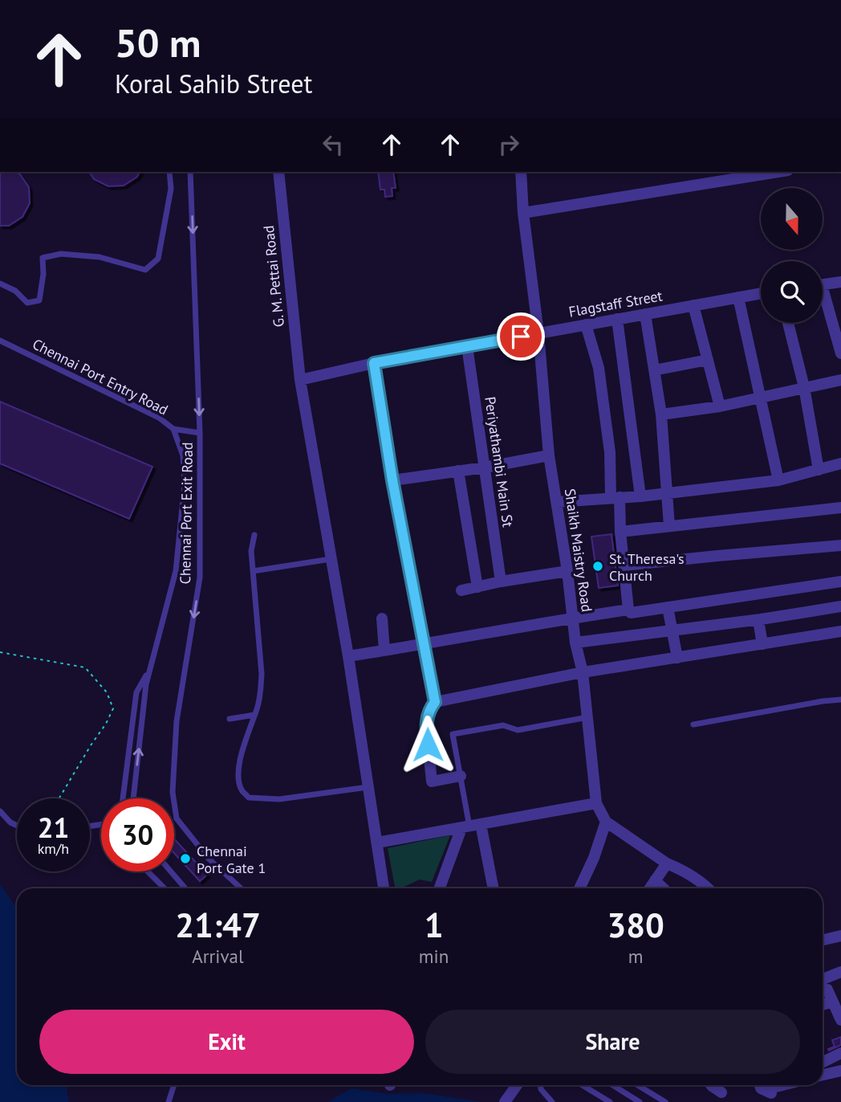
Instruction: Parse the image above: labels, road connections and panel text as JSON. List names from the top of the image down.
{
  "streets": {
    "street": [
      "G. M. Pettai Road",
      "Flagstaff Street",
      "Periyathambi Main St",
      "Shaikh Maistry Road"
    ],
    "lane": ["Chennai Port Entry Road", "Chennai Port Exit Road"]
  },
  "crossings": [
    ["G. M. Pettai Road", "Flagstaff Street"],
    ["Flagstaff Street", "Periyathambi Main St"],
    ["Flagstaff Street", "Shaikh Maistry Road"]
  ],
  "one_way": ["Chennai Port Exit Road"],
  "places": ["St. Theresa's Church", "Chennai Port Gate 1"],
  "north": "bottom",
  "page": {
    "turn": ["50 m", "Koral Sahib Street"],
    "speed": "21 km/h",
    "limit": "30",
    "eta": [
      "21:47",
      "Arrival",
      "1",
      "min",
      "380",
      "m"
    ],
    "buttons": ["Exit", "Share"]
  }
}
